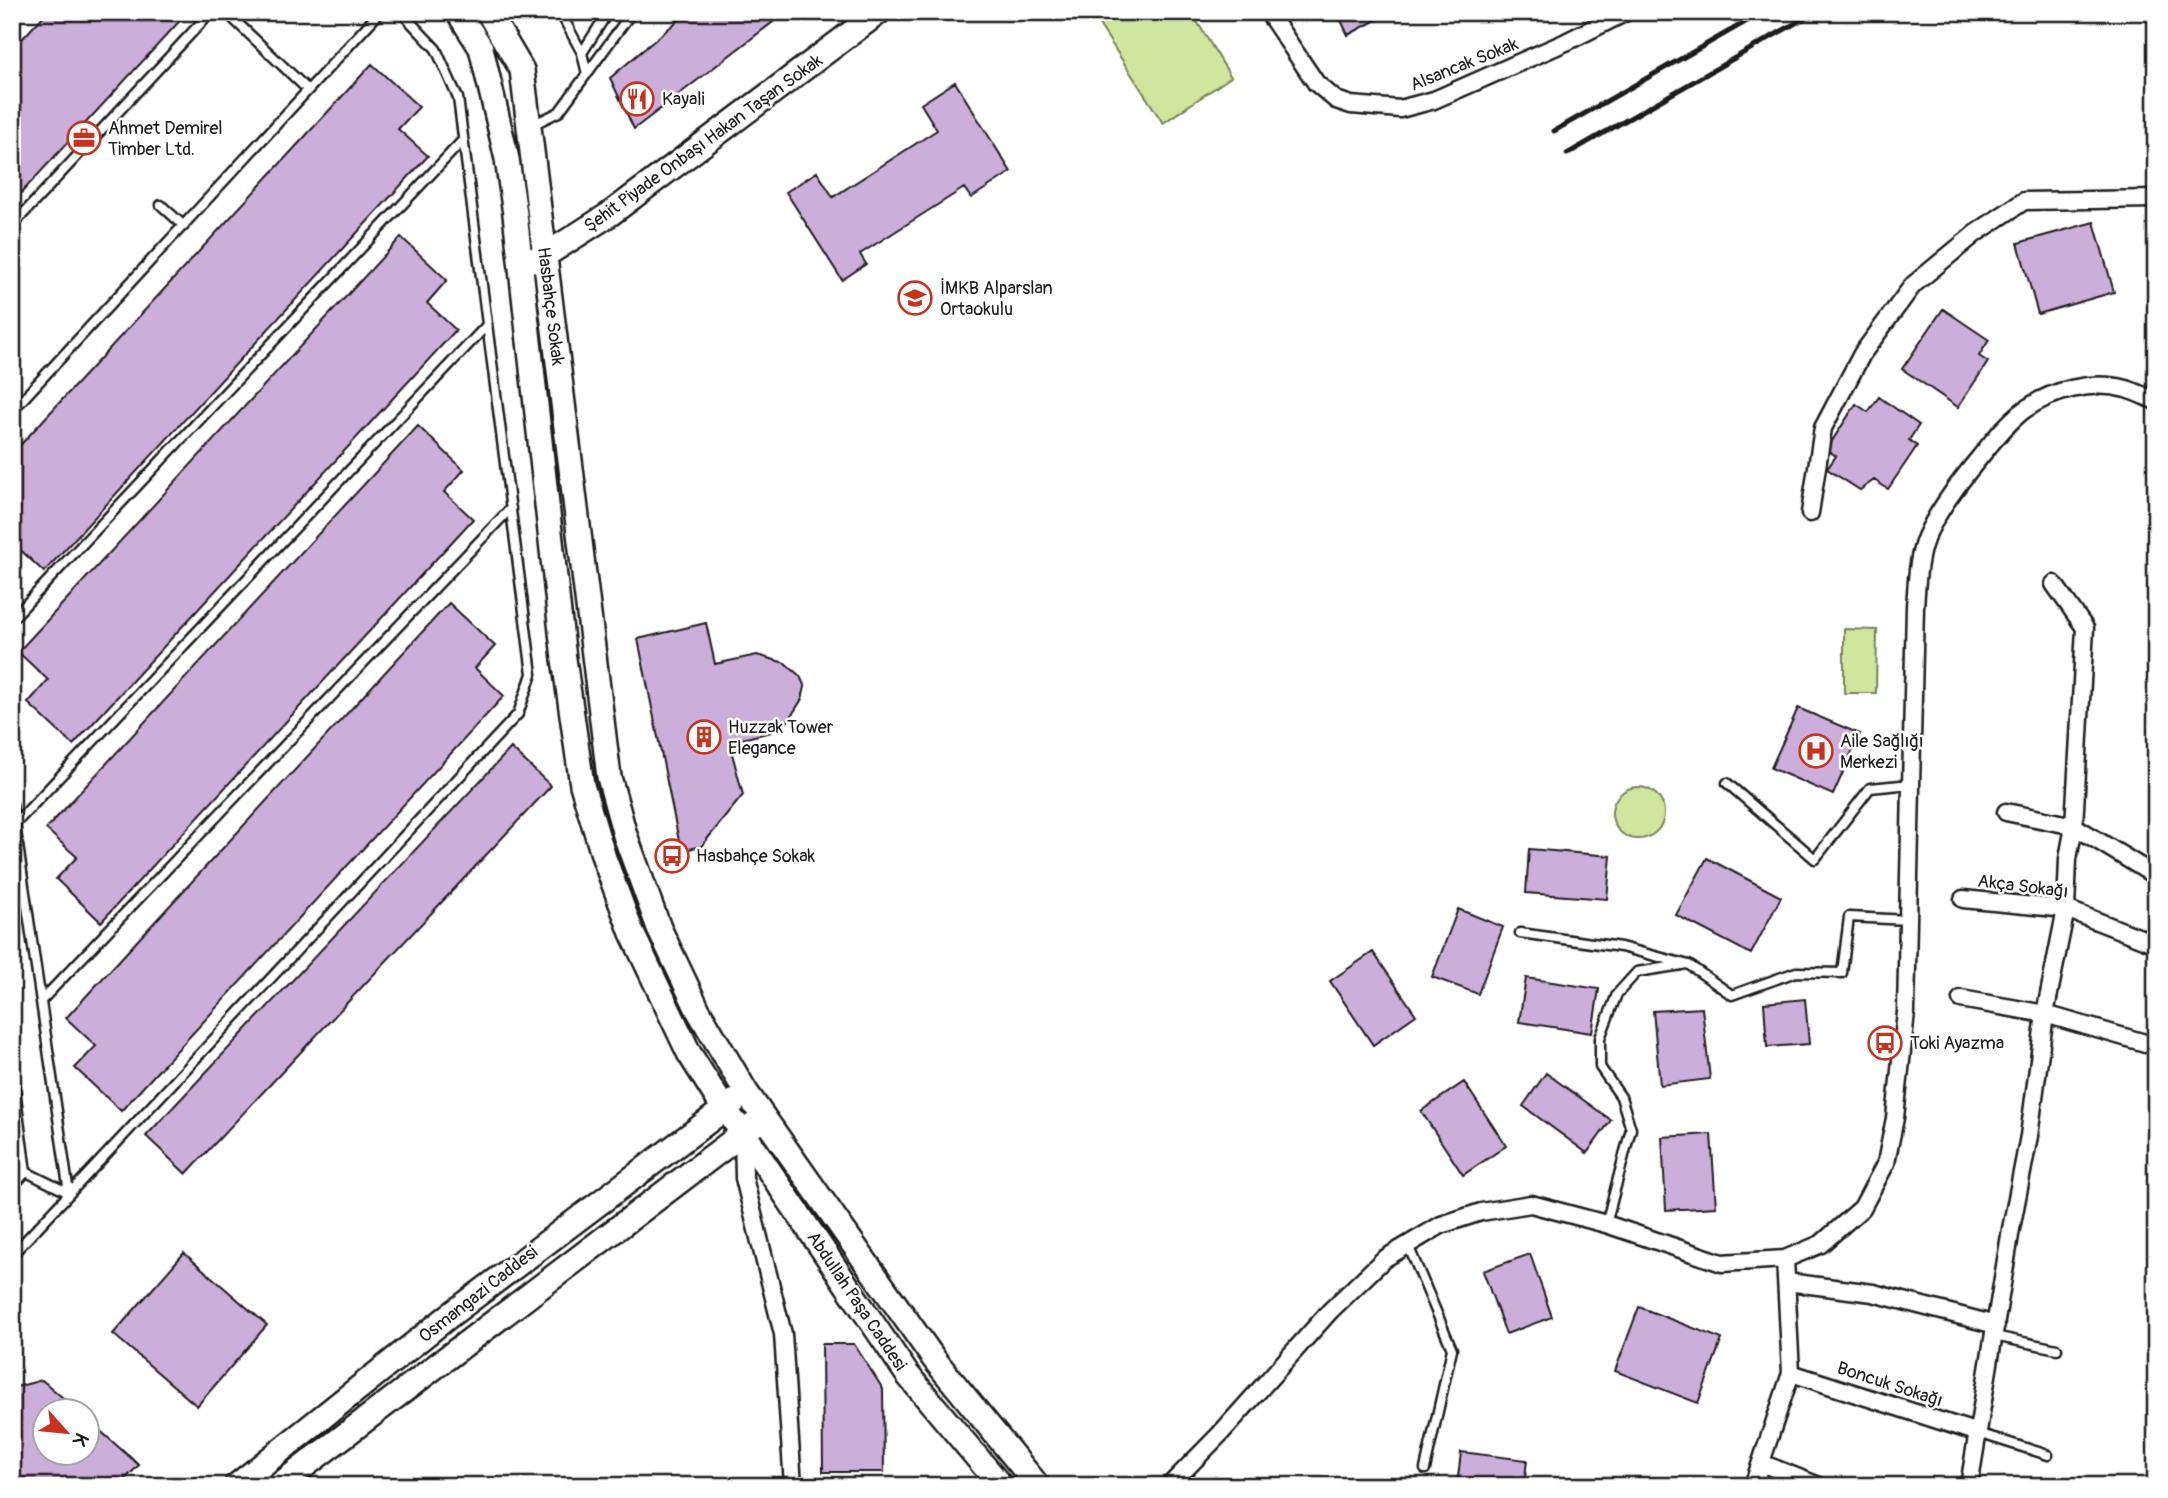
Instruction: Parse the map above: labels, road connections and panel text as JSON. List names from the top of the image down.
{
  "streets": {
    "main road": [
      "Şehit Piyade Onbaşı Hakan Taşan Sokak",
      "Hasbahçe Sokak",
      "Osmangazi Caddesi",
      "Abdullah Paşa Caddesi"
    ],
    "street": ["Alsancak Sokak", "Akça Sokağı", "Boncuk Sokağı"]
  },
  "crossings": [
    ["Şehit Piyade Onbaşı Hakan Taşan Sokak", "Hasbahçe Sokak"],
    ["Hasbahçe Sokak", "Osmangazi Caddesi"],
    ["Hasbahçe Sokak", "Abdullah Paşa Caddesi"],
    ["Osmangazi Caddesi", "Abdullah Paşa Caddesi"]
  ],
  "places": {
    "restaurant": ["Kayali"],
    "office": ["Ahmet Demirel Timber Ltd."],
    "school or university": ["İMKB Alparslan Ortaokulu"],
    "building": ["Huzzak Tower Elegance"],
    "hospital": ["Aile Sağlığı Merkezi"],
    "bus stop": ["Hasbahçe Sokak", "Toki Ayazma"]
  },
  "north": "bottom right"
}
